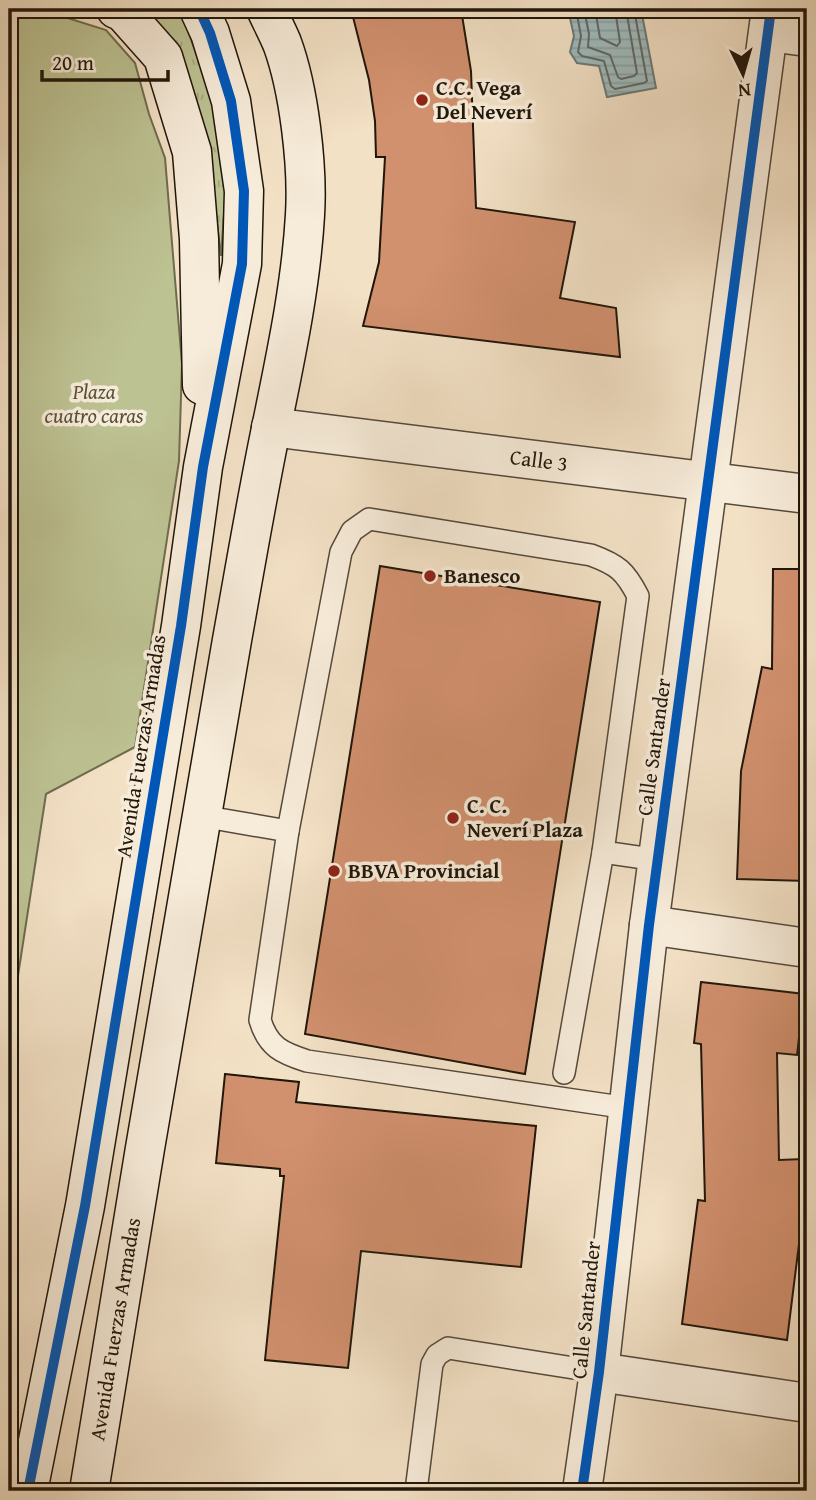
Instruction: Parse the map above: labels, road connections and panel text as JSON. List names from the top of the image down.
{
  "streets": {
    "street": ["Calle 3", "Avenida Fuerzas Armadas", "Calle Santander"]
  },
  "crossings": [
    ["Calle 3", "Avenida Fuerzas Armadas"],
    ["Calle 3", "Calle Santander"]
  ],
  "parks": ["Plaza cuatro caras"],
  "places": [
    "C.C. Vega Del Neverí",
    "Banesco",
    "C. C. Neverí Plaza",
    "BBVA Provincial"
  ],
  "scale_bar": "20 m",
  "north": "bottom"
}
